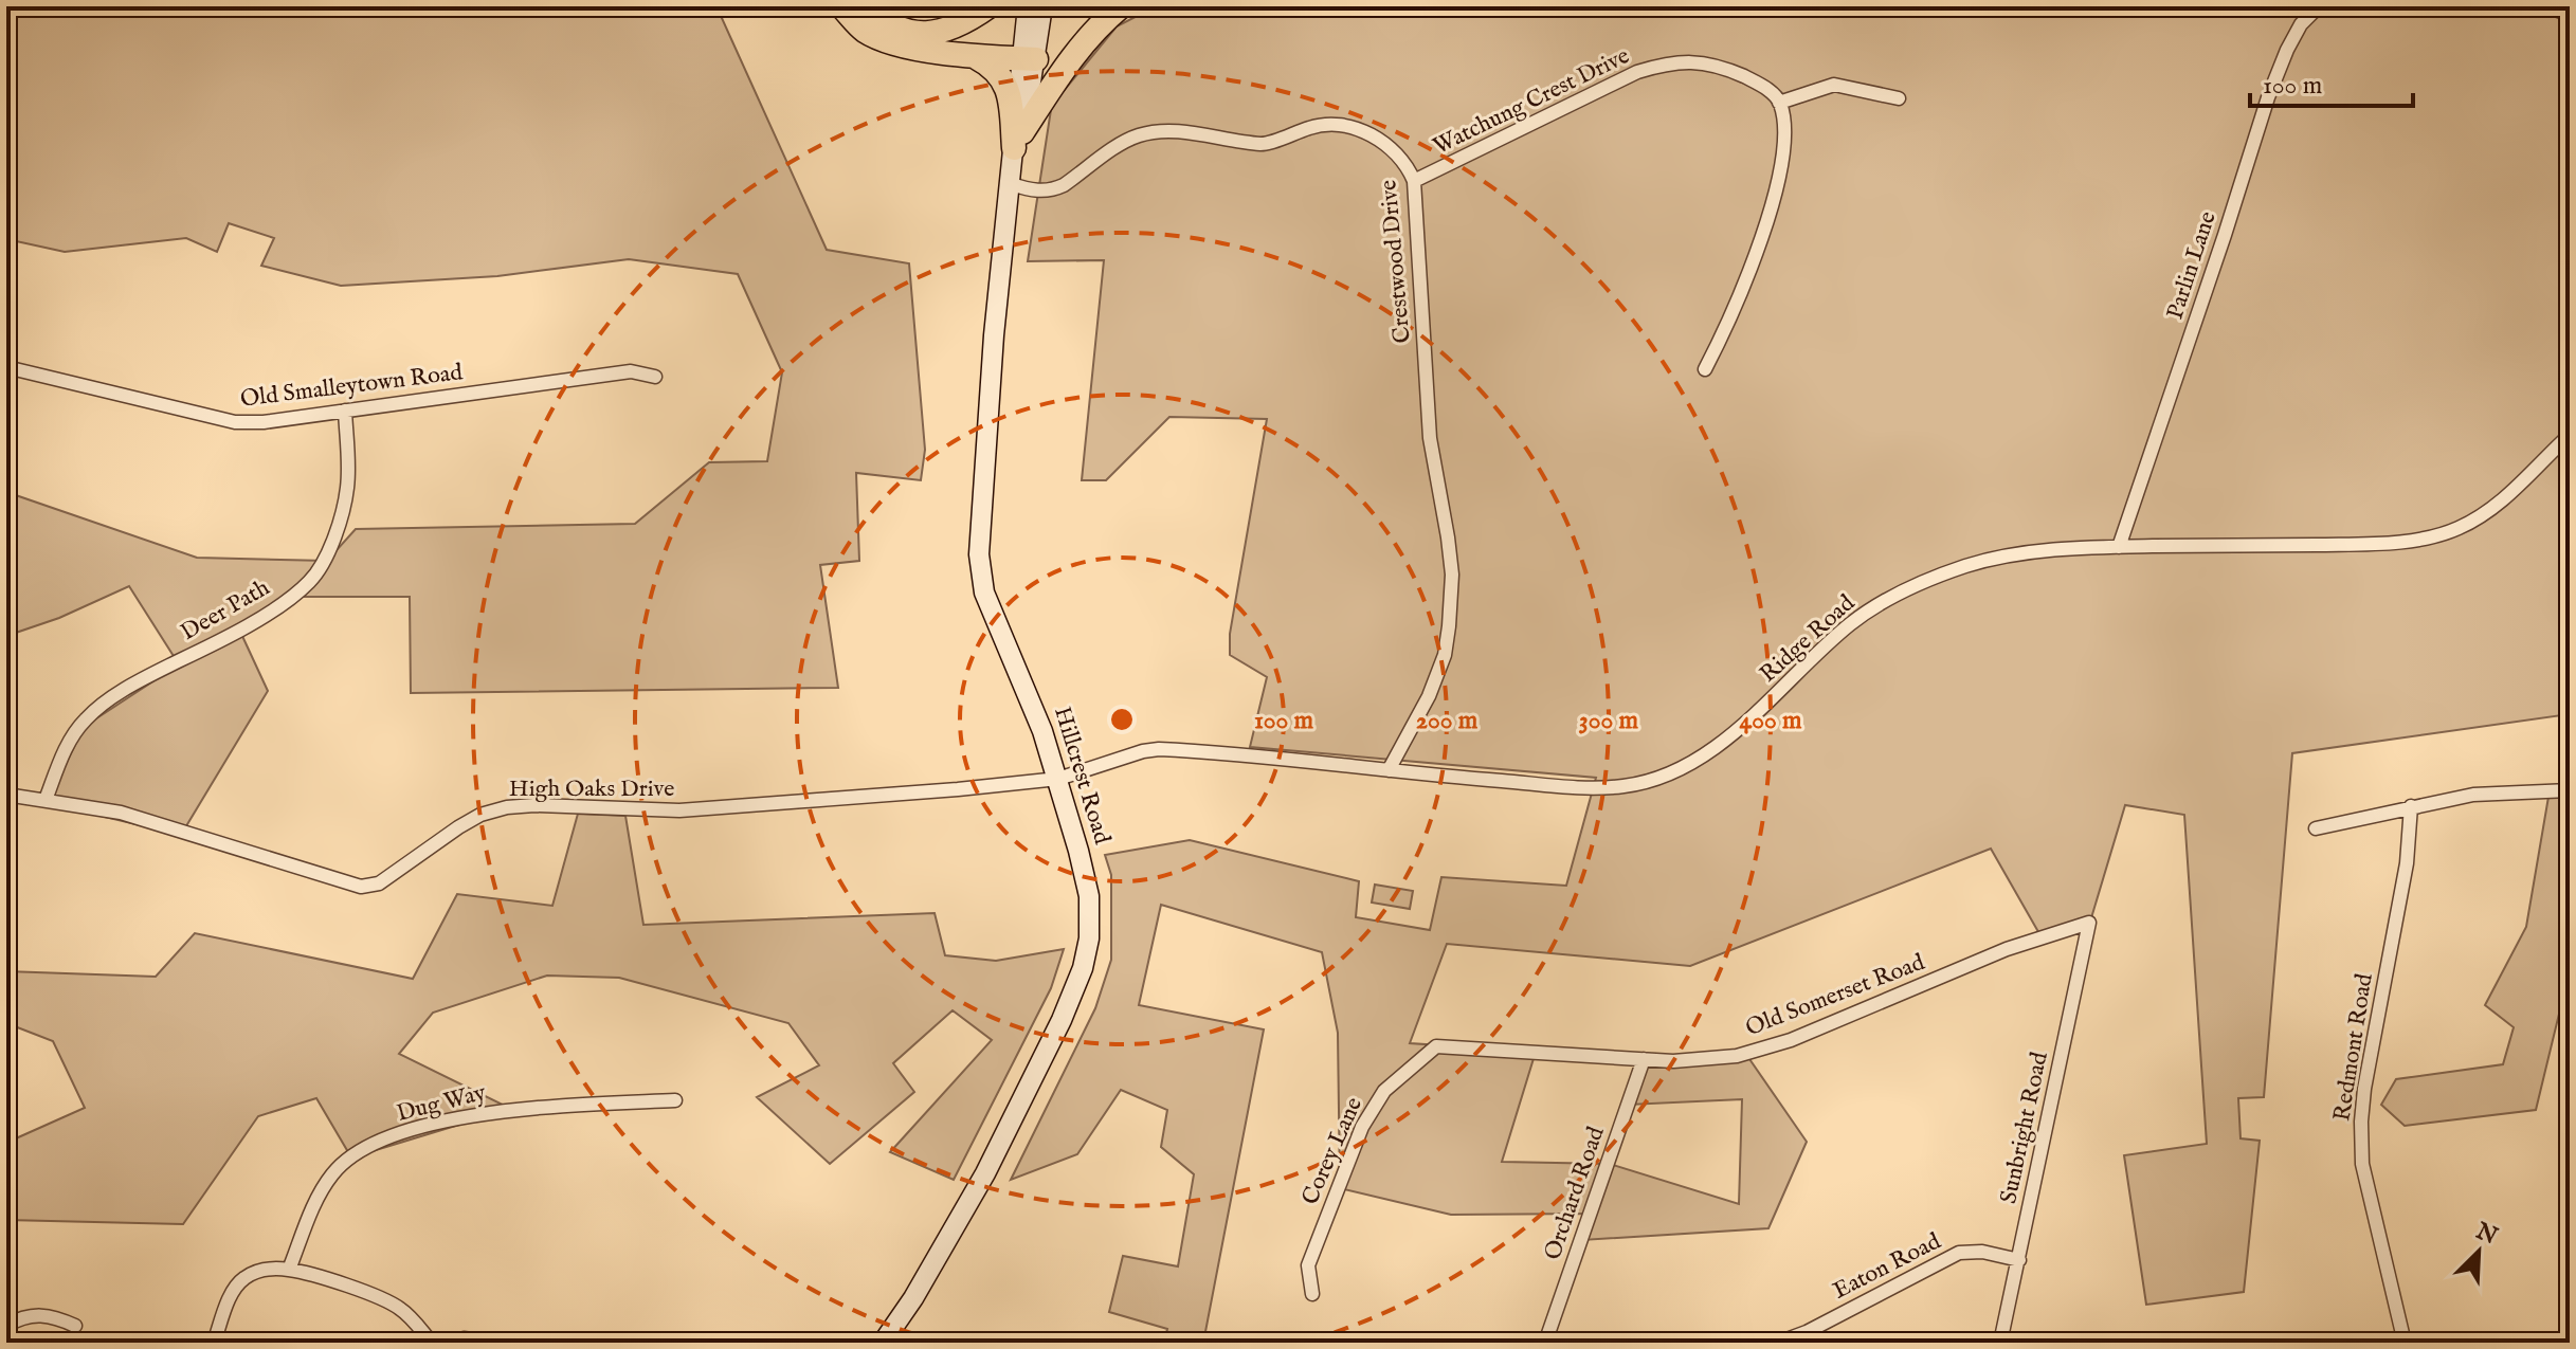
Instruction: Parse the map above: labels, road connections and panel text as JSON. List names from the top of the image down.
{
  "streets": {
    "main road": ["Hillcrest Road"],
    "street": [
      "Watchung Crest Drive",
      "Crestwood Drive",
      "Parlin Lane",
      "Old Smalleytown Road",
      "Deer Path",
      "Ridge Road",
      "High Oaks Drive",
      "Old Somerset Road",
      "Redmont Road",
      "Dug Way",
      "Sunbright Road",
      "Corey Lane",
      "Orchard Road",
      "Eaton Road"
    ]
  },
  "crossings": [
    ["Watchung Crest Drive", "Crestwood Drive"],
    ["Crestwood Drive", "Ridge Road"],
    ["Crestwood Drive", "Hillcrest Road"],
    ["Parlin Lane", "Ridge Road"],
    ["Old Smalleytown Road", "Deer Path"],
    ["Deer Path", "High Oaks Drive"],
    ["Ridge Road", "Hillcrest Road"],
    ["Ridge Road", "High Oaks Drive"],
    ["Hillcrest Road", "High Oaks Drive"],
    ["Old Somerset Road", "Sunbright Road"],
    ["Old Somerset Road", "Corey Lane"],
    ["Old Somerset Road", "Orchard Road"],
    ["Sunbright Road", "Eaton Road"]
  ],
  "scale_bar": "100 m",
  "north": "top right",
  "rings": [
    "100 m",
    "200 m",
    "300 m",
    "400 m"
  ]
}
